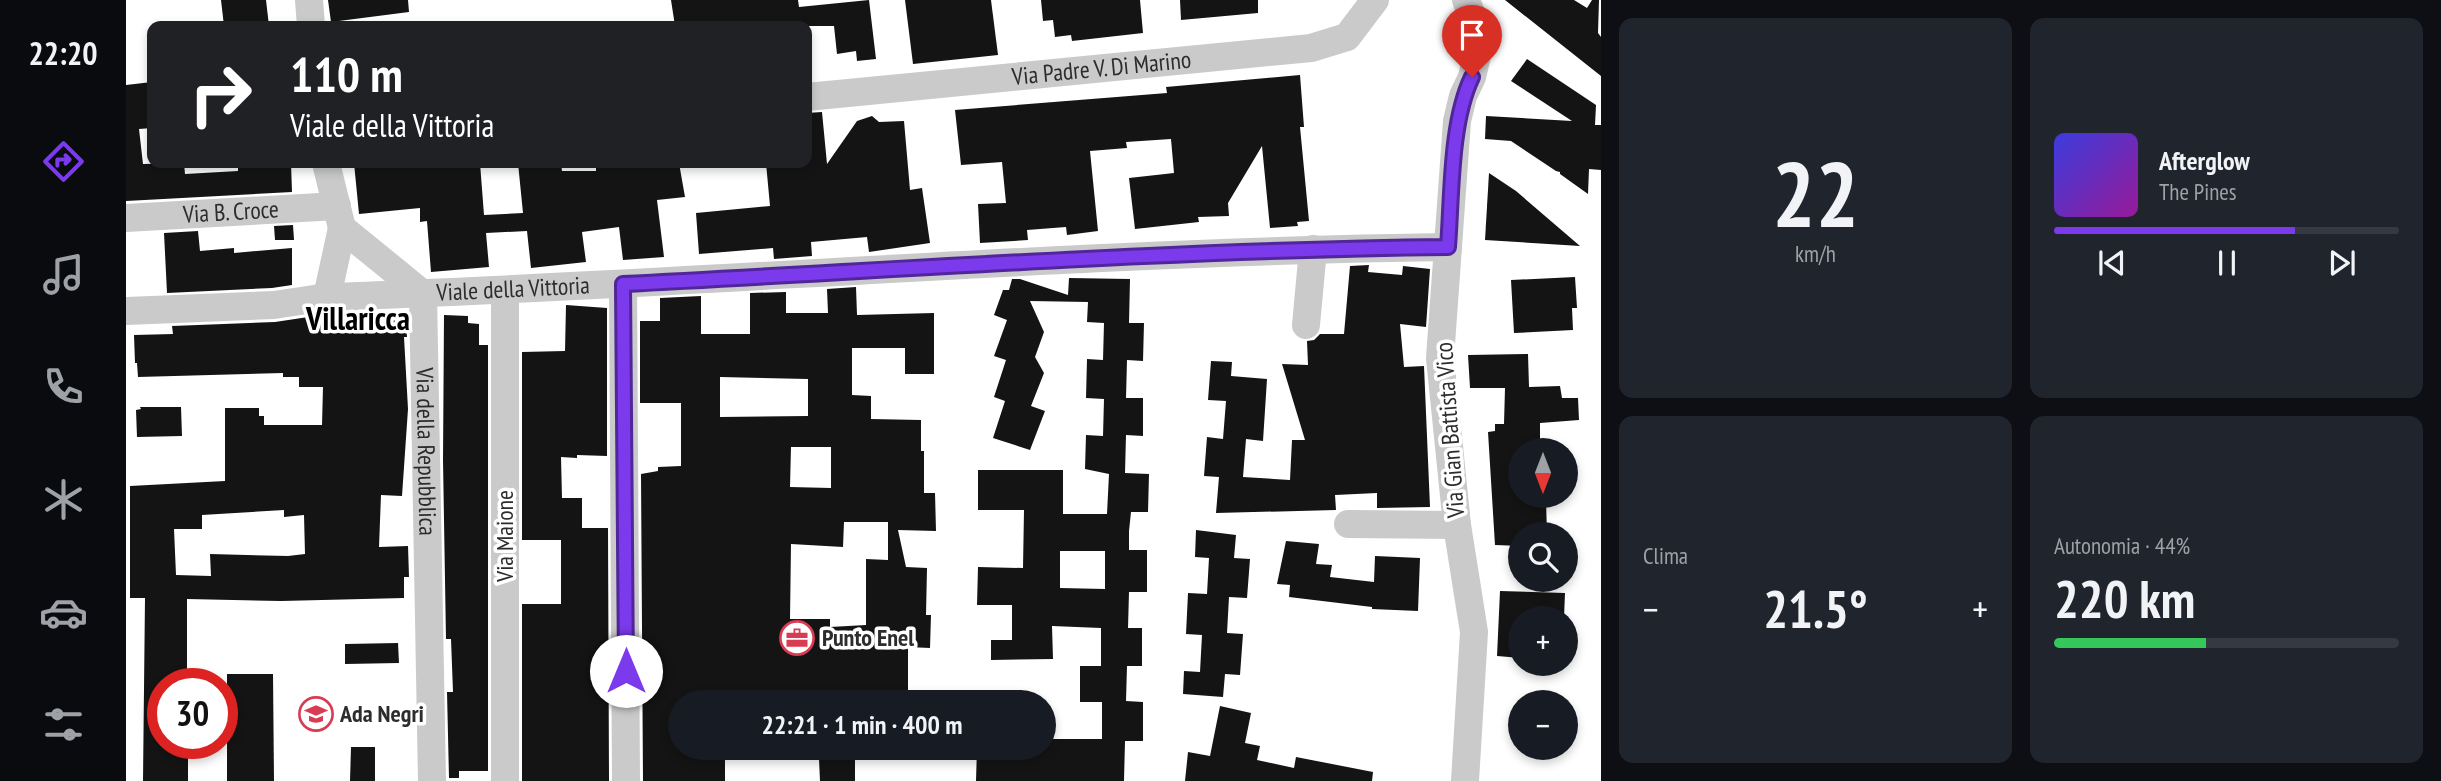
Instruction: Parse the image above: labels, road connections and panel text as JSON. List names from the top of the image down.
{
  "streets": {
    "street": [
      "Via Padre V. Di Marino",
      "Via B. Croce",
      "Viale della Vittoria",
      "Via Gian Battista Vico",
      "Via della Repubblica",
      "Via Maione"
    ]
  },
  "crossings": [
    ["Viale della Vittoria", "Via Gian Battista Vico"],
    ["Viale della Vittoria", "Via della Repubblica"],
    ["Viale della Vittoria", "Via Maione"]
  ],
  "districts": ["Villaricca"],
  "places": {
    "office": ["Punto Enel"],
    "school or university": ["Ada Negri"]
  },
  "north": "bottom",
  "page": {
    "tabs": "22:20",
    "tile": [
      ["22", "km/h"],
      "Clima",
      ["Autonomia · 44%", "220 km"]
    ],
    "turn": ["110 m", "Viale della Vittoria"],
    "song": ["Afterglow", "The Pines"],
    "map_buttons": ["+", "−"],
    "heat": ["−", "21.5°", "+"],
    "limit": "30",
    "trip": "22:21 · 1 min · 400 m"
  }
}
